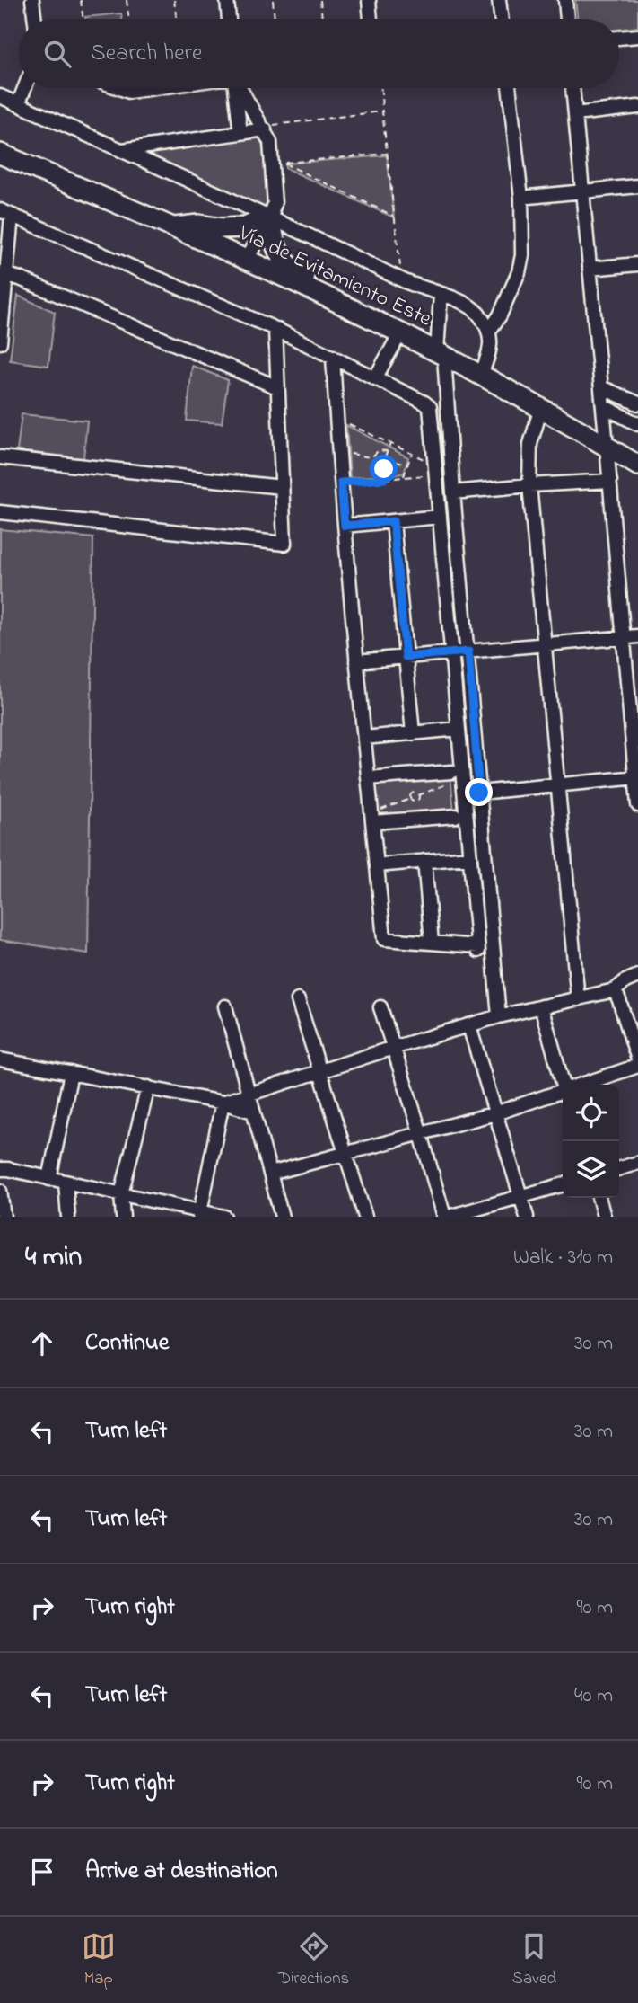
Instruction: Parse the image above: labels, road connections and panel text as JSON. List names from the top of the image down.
{
  "streets": {
    "highway": ["Vía de Evitamiento Este"]
  },
  "page": {
    "search": "Search here",
    "heading": ["4 min", "Walk · 310 m"],
    "list": [
      ["Continue", "30 m"],
      ["Turn left", "30 m"],
      ["Turn left", "30 m"],
      ["Turn right", "90 m"],
      ["Turn left", "40 m"],
      ["Turn right", "90 m"],
      "Arrive at destination"
    ],
    "nav": ["Map", "Directions", "Saved"]
  }
}
